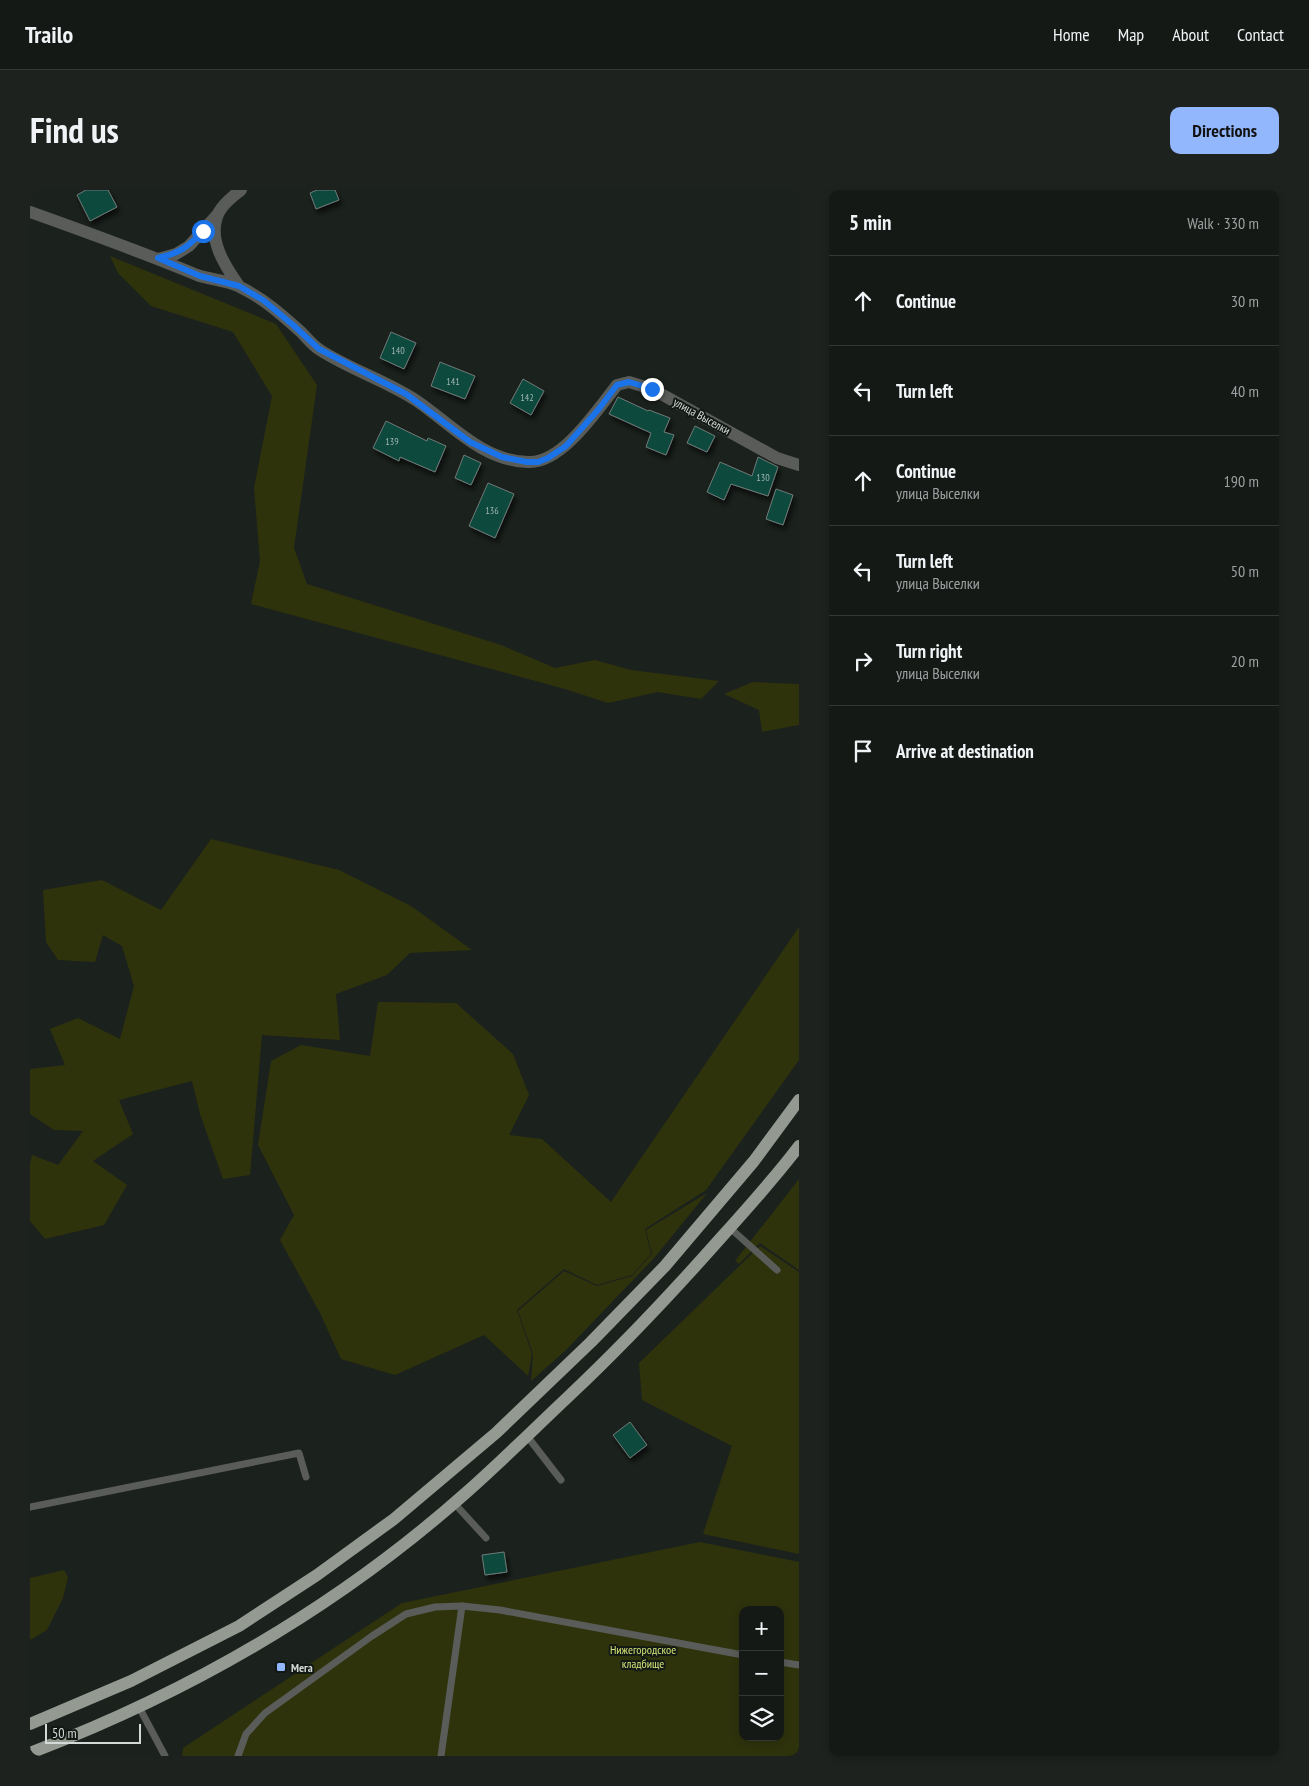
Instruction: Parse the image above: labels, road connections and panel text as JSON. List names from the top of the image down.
{
  "streets": {
    "street": ["улица Выселки"]
  },
  "parks": ["Нижегородское кладбище"],
  "places": {
    "transit": ["Мега"]
  },
  "house_numbers": [
    "140",
    "141",
    "142",
    "139",
    "130",
    "136"
  ],
  "scale_bar": "50 m",
  "page": {
    "header": "Trailo",
    "nav": [
      "Home",
      "Map",
      "About",
      "Contact"
    ],
    "title": "Find us",
    "buttons": "Directions",
    "heading": ["5 min", "Walk · 330 m"],
    "list": [
      ["Continue", "30 m"],
      ["Turn left", "40 m"],
      ["Continue", "улица Выселки", "190 m"],
      ["Turn left", "улица Выселки", "50 m"],
      ["Turn right", "улица Выселки", "20 m"],
      "Arrive at destination"
    ],
    "map_buttons": ["+", "−"],
    "scale": "50 m"
  }
}
